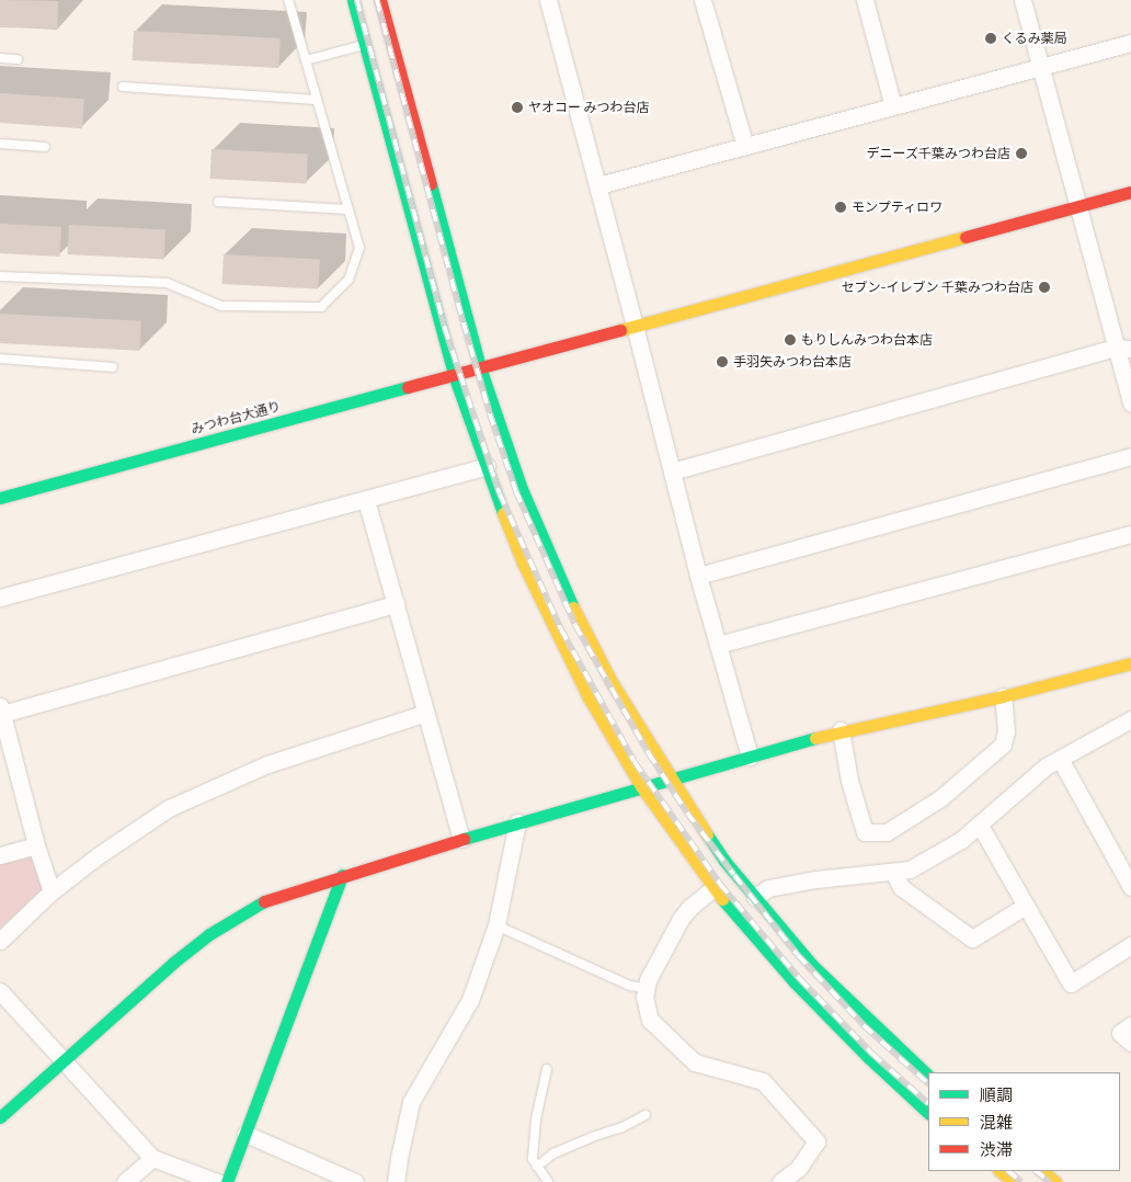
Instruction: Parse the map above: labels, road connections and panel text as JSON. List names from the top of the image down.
{
  "streets": {
    "street": ["みつわ台大通り"]
  },
  "places": [
    "くるみ薬局",
    "ヤオコー みつわ台店",
    "デニーズ千葉みつわ台店",
    "モンプティロワ",
    "セブン-イレブン 千葉みつわ台店",
    "もりしんみつわ台本店",
    "手羽矢みつわ台本店"
  ],
  "legend": ["順調", "混雑", "渋滞"]
}
